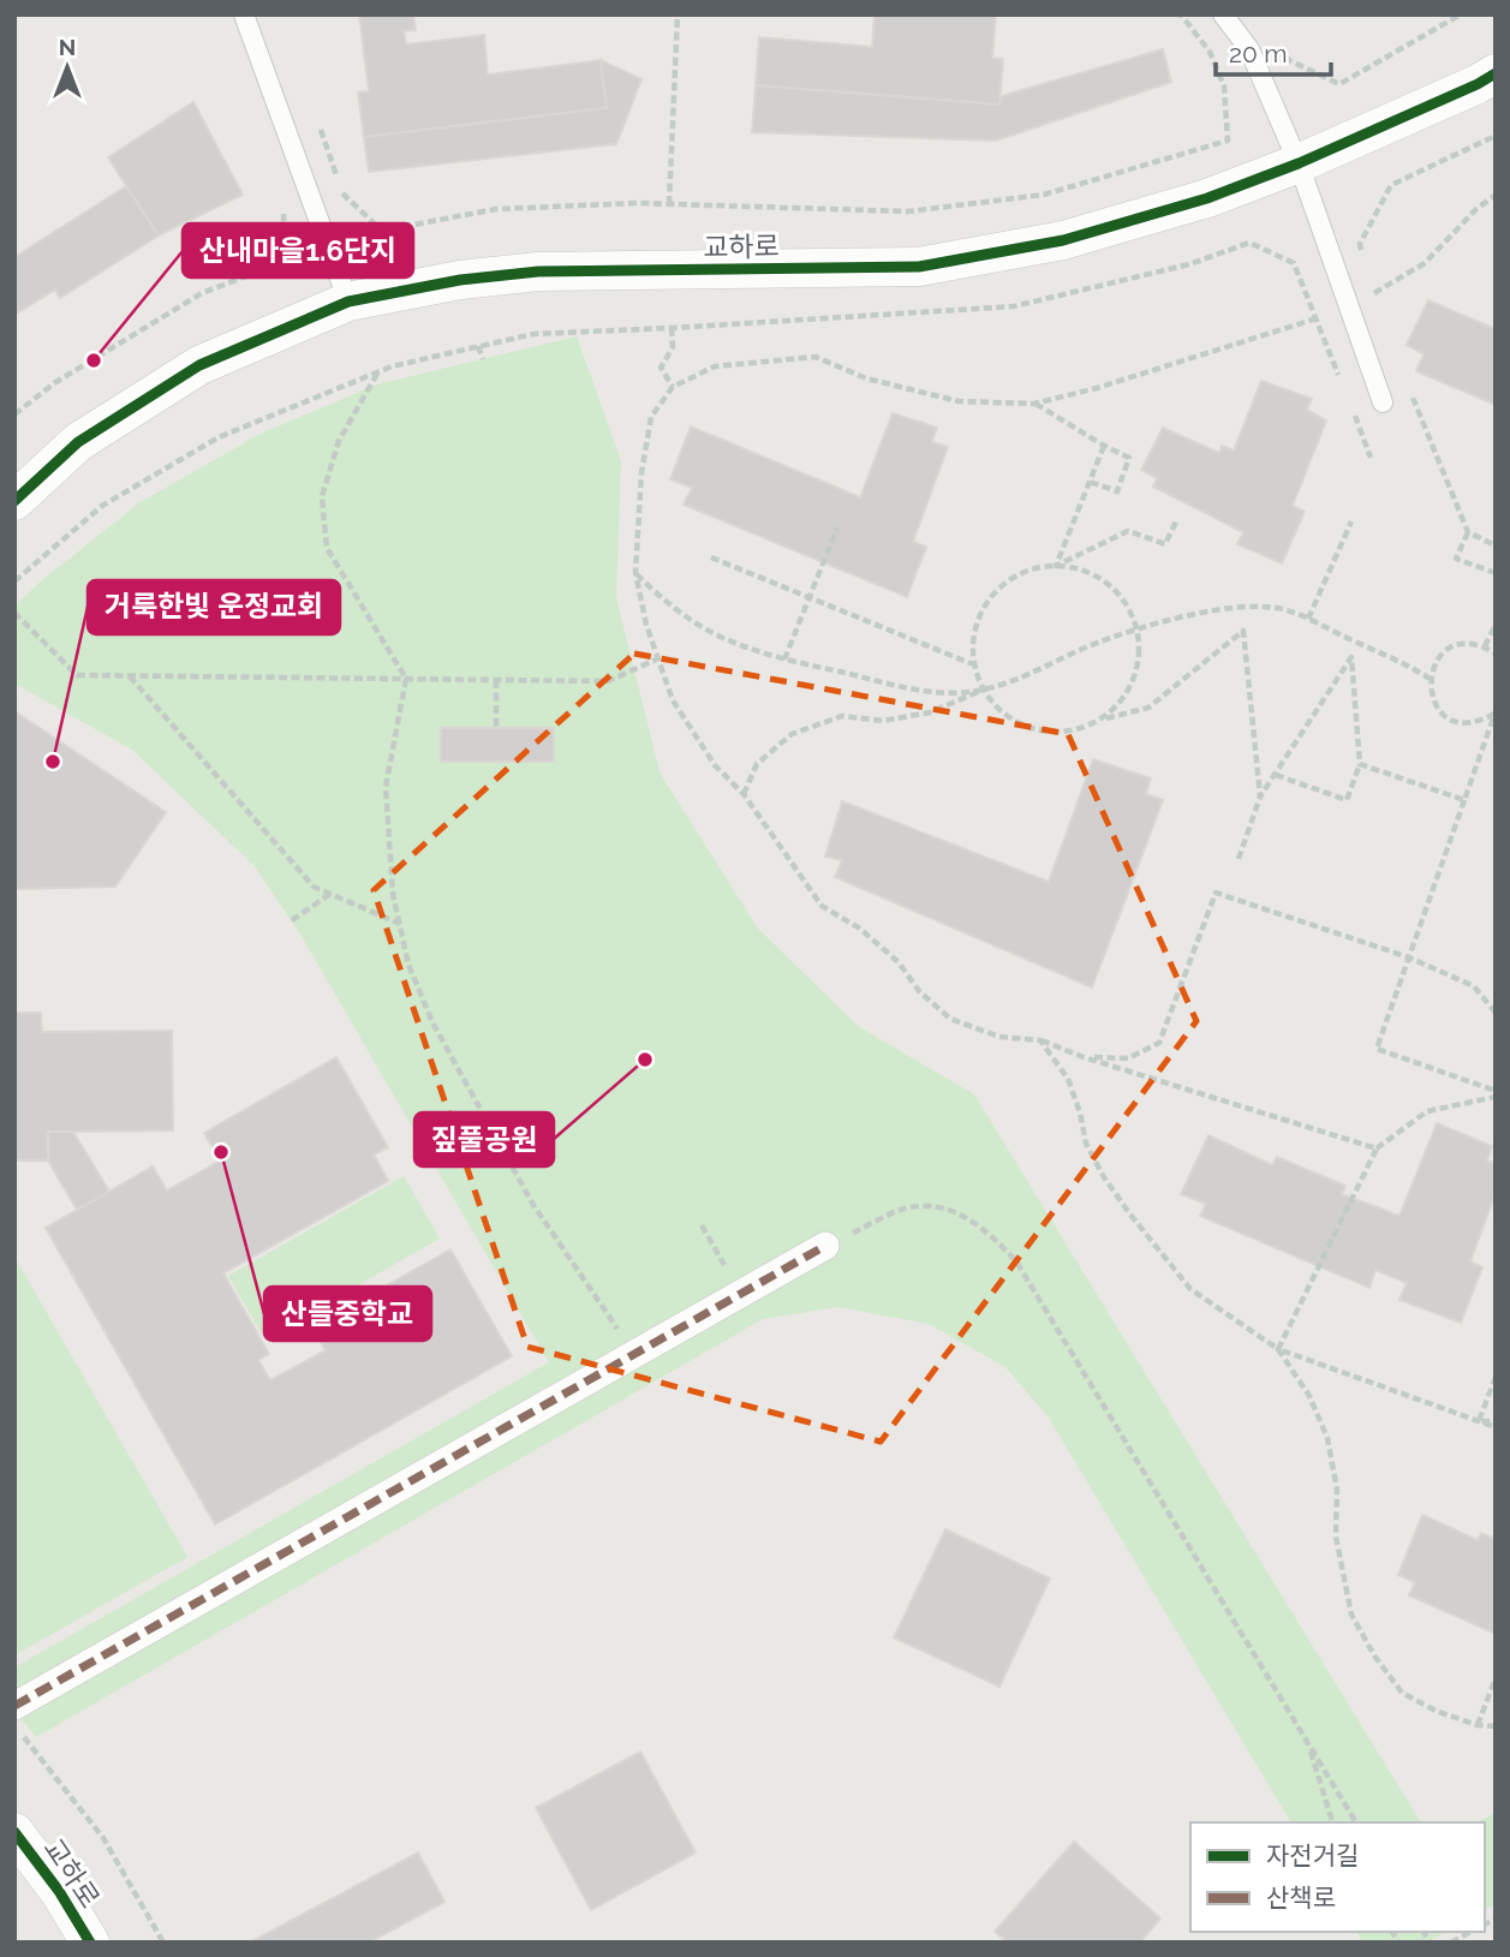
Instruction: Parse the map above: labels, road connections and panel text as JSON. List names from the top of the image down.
{
  "streets": {
    "street": ["교하로"]
  },
  "places": [
    "산내마을1.6단지",
    "거룩한빛 운정교회",
    "짚풀공원",
    "산들중학교"
  ],
  "legend": ["자전거길", "산책로"],
  "scale_bar": "20 m",
  "north": "top"
}
